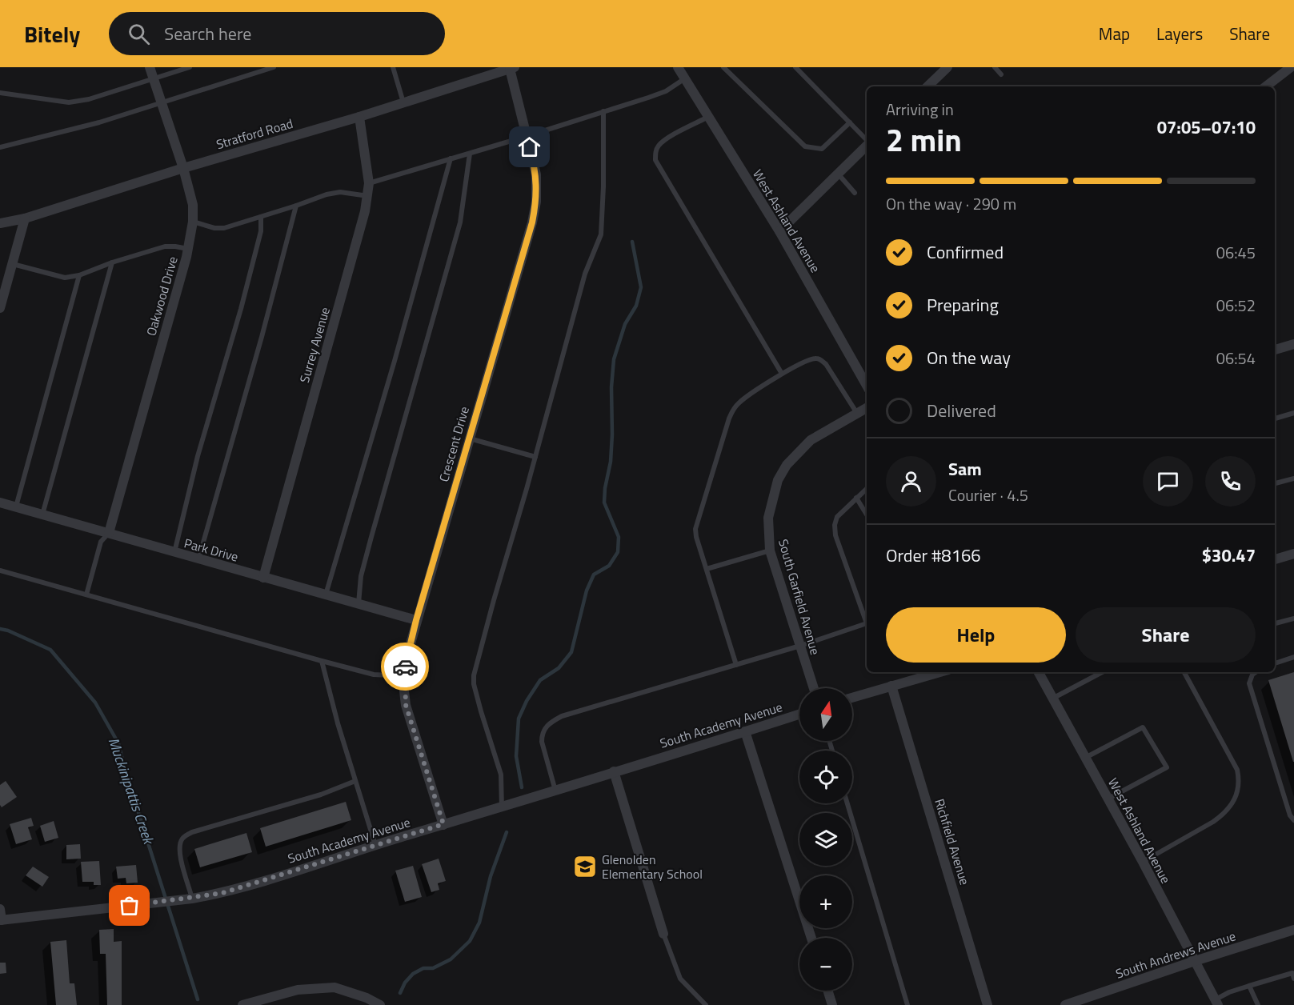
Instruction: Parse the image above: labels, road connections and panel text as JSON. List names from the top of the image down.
{
  "streets": {
    "street": [
      "Stratford Road",
      "West Ashland Avenue",
      "Oakwood Drive",
      "Surrey Avenue",
      "Crescent Drive",
      "Park Drive",
      "South Garfield Avenue",
      "South Academy Avenue",
      "Richfield Avenue",
      "South Andrews Avenue"
    ]
  },
  "crossings": [
    ["Stratford Road", "Oakwood Drive"],
    ["Stratford Road", "Surrey Avenue"],
    ["Stratford Road", "Crescent Drive"],
    ["West Ashland Avenue", "South Andrews Avenue"],
    ["Oakwood Drive", "Park Drive"],
    ["Surrey Avenue", "Park Drive"],
    ["Crescent Drive", "Park Drive"],
    ["Crescent Drive", "South Academy Avenue"]
  ],
  "water": ["Muckinipattis Creek"],
  "places": {
    "school or university": ["Glenolden Elementary School"]
  },
  "north": "top",
  "page": {
    "header": "Bitely",
    "search": "Search here",
    "nav": ["Map", "Layers", "Share"],
    "heading": ["2 min", "Arriving in", "07:05–07:10"],
    "panel": [
      "Sam",
      "Courier · 4.5",
      "Order #8166",
      "$30.47"
    ],
    "bar": "On the way · 290 m",
    "list": [
      ["Confirmed", "06:45"],
      ["Preparing", "06:52"],
      ["On the way", "06:54"],
      "Delivered"
    ],
    "buttons": ["Help", "Share"],
    "map_buttons": ["+", "−"]
  }
}
